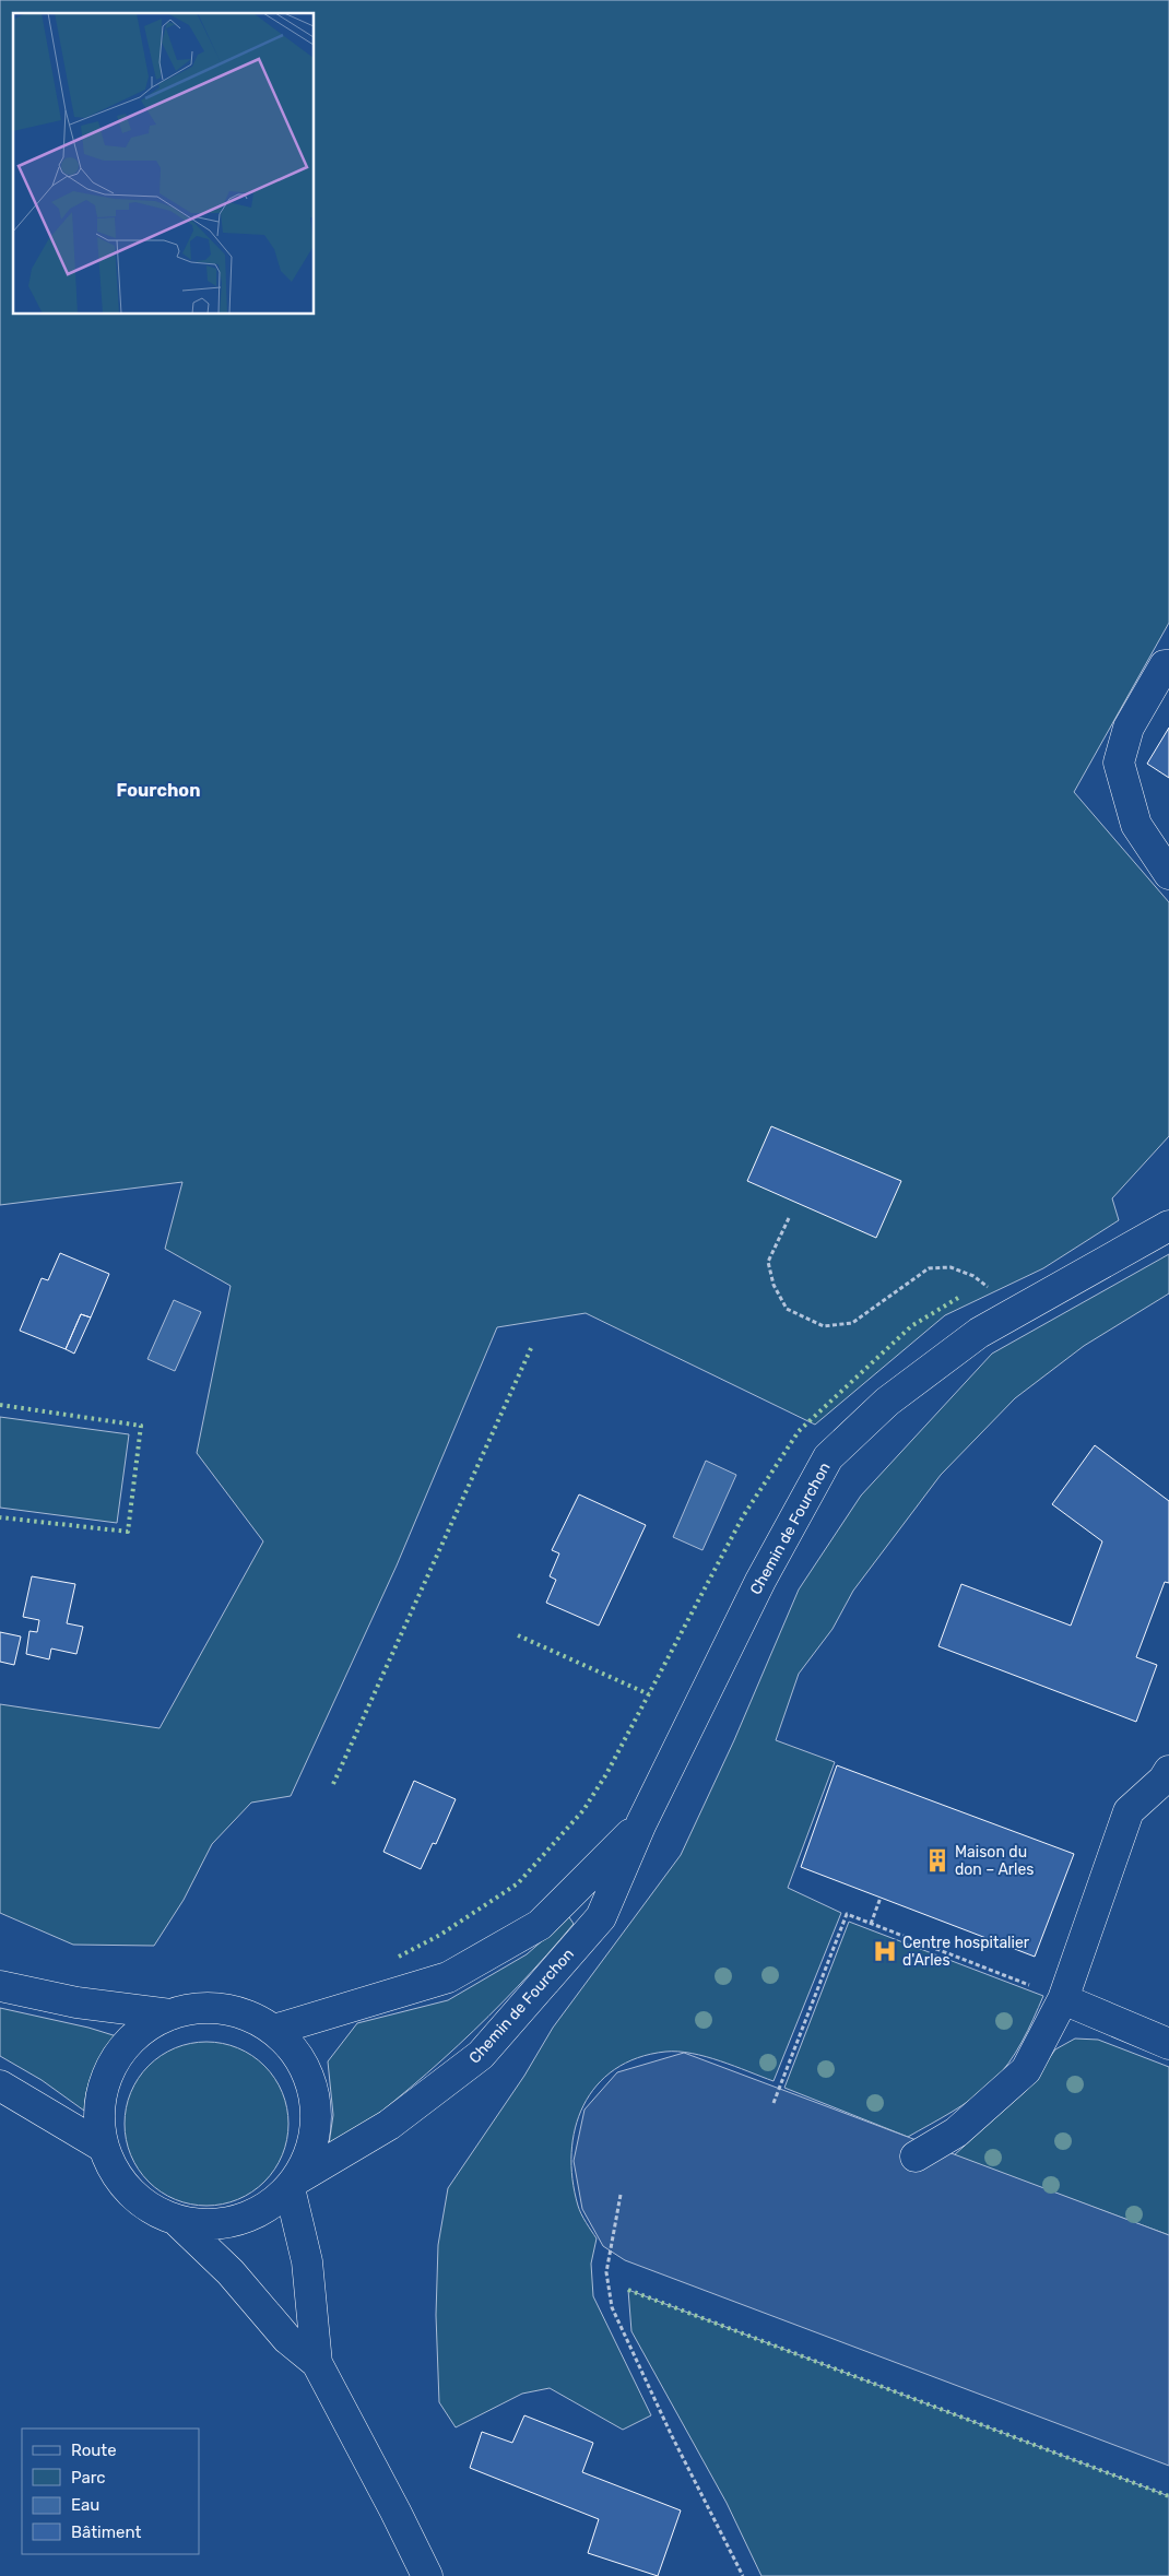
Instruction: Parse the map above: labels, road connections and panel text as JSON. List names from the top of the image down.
{
  "streets": {
    "street": ["Chemin de Fourchon"]
  },
  "districts": ["Fourchon"],
  "places": {
    "building": ["Maison du don – Arles"],
    "hospital": ["Centre hospitalier d'Arles"]
  },
  "legend": [
    "Route",
    "Parc",
    "Eau",
    "Bâtiment"
  ]
}
